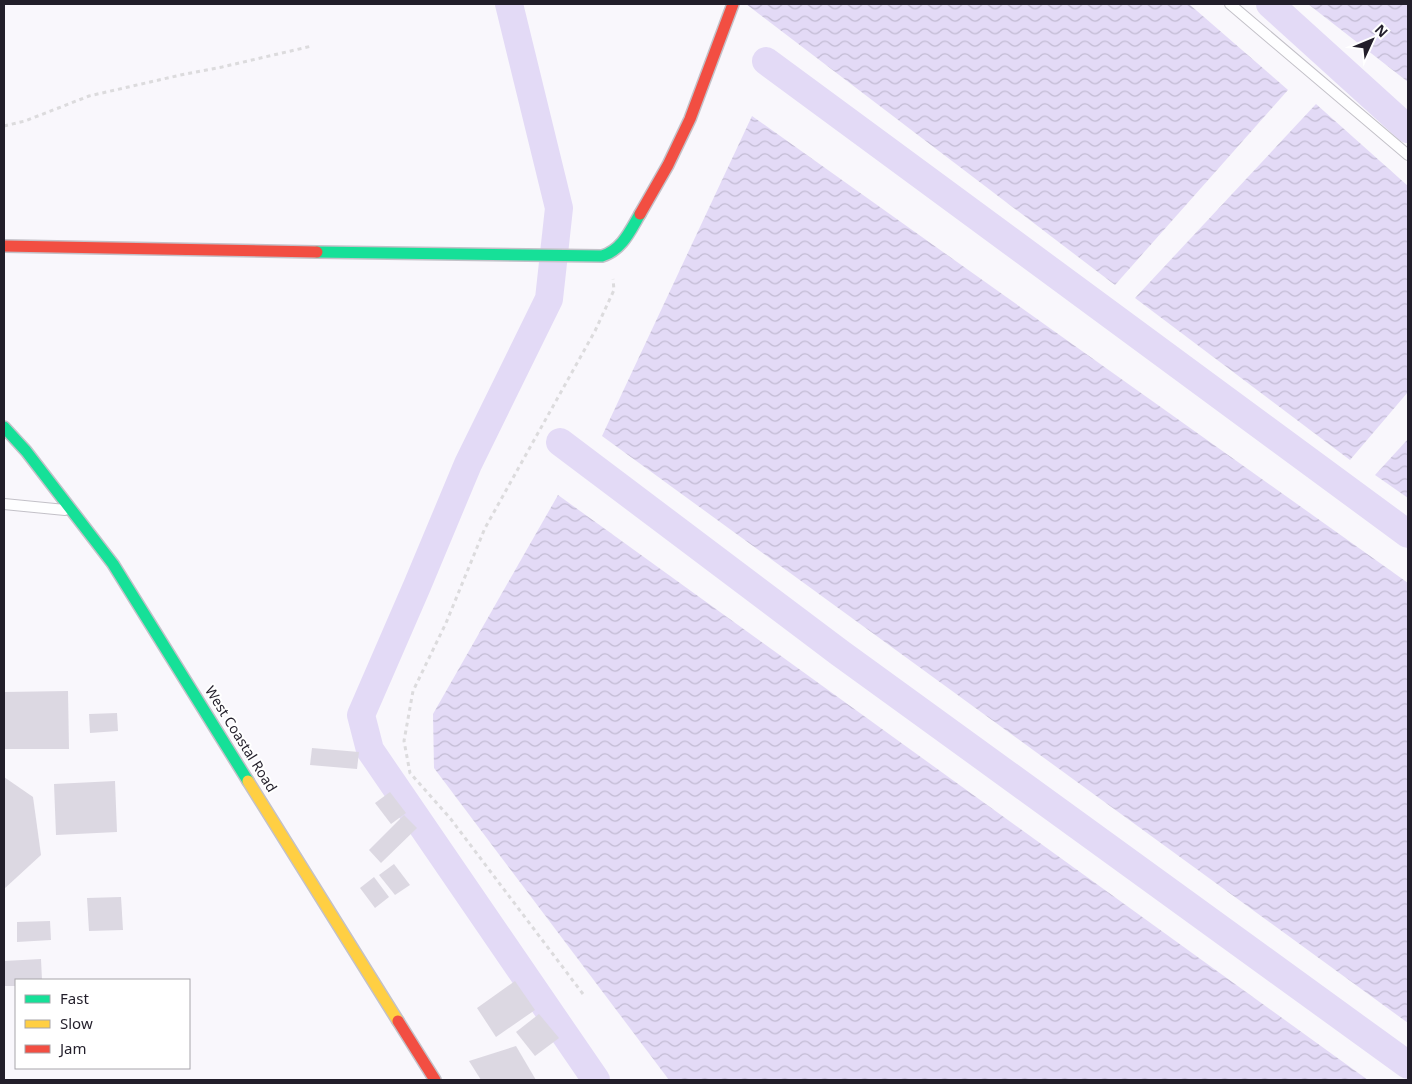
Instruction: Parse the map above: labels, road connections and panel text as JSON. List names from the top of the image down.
{
  "streets": {
    "street": ["West Coastal Road"]
  },
  "legend": ["Fast", "Slow", "Jam"],
  "north": "top right"
}
